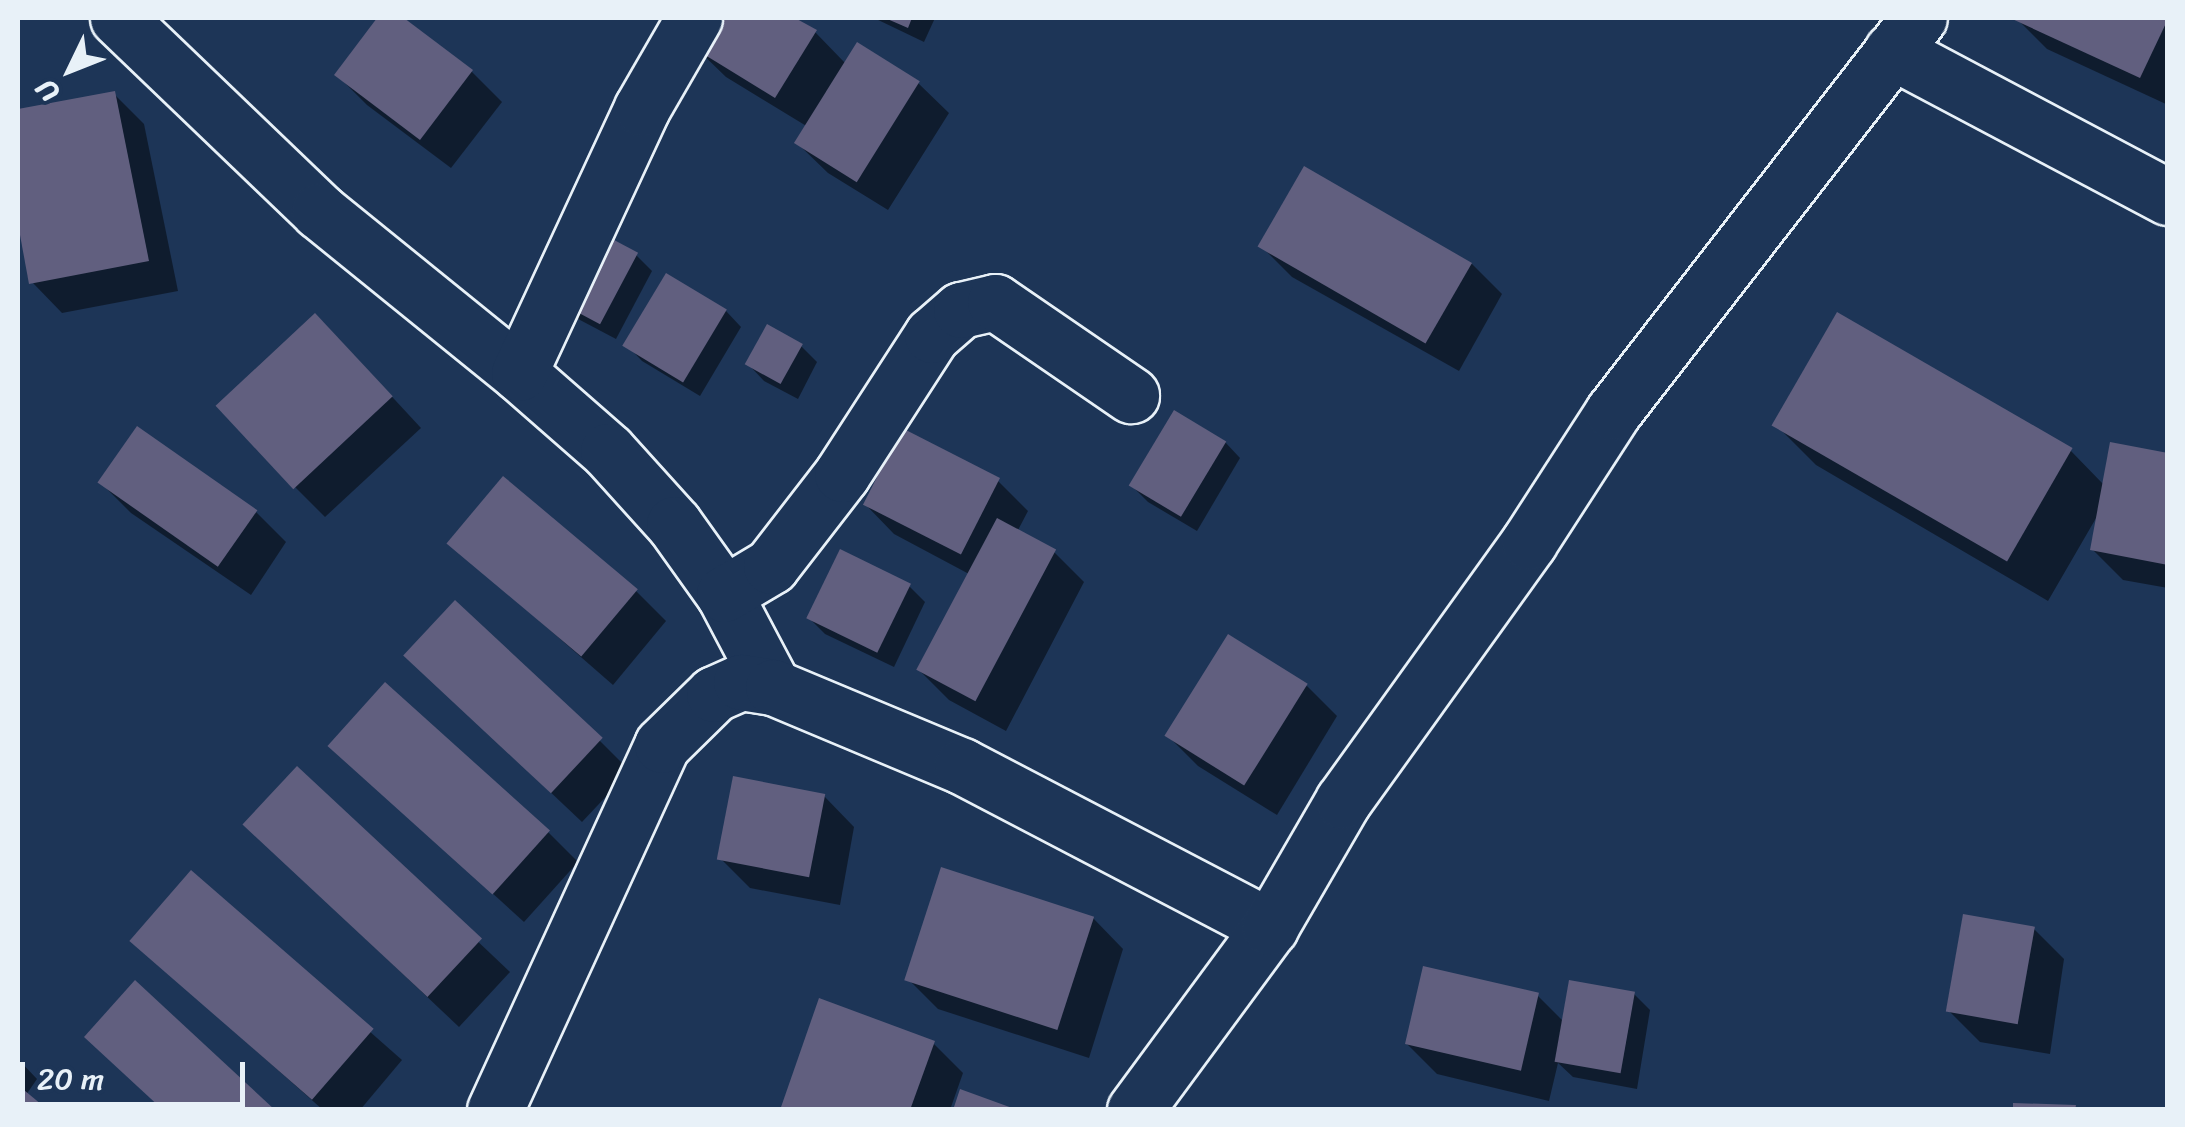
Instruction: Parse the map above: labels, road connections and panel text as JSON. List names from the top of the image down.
{
  "scale_bar": "20 m",
  "north": "bottom left"
}
